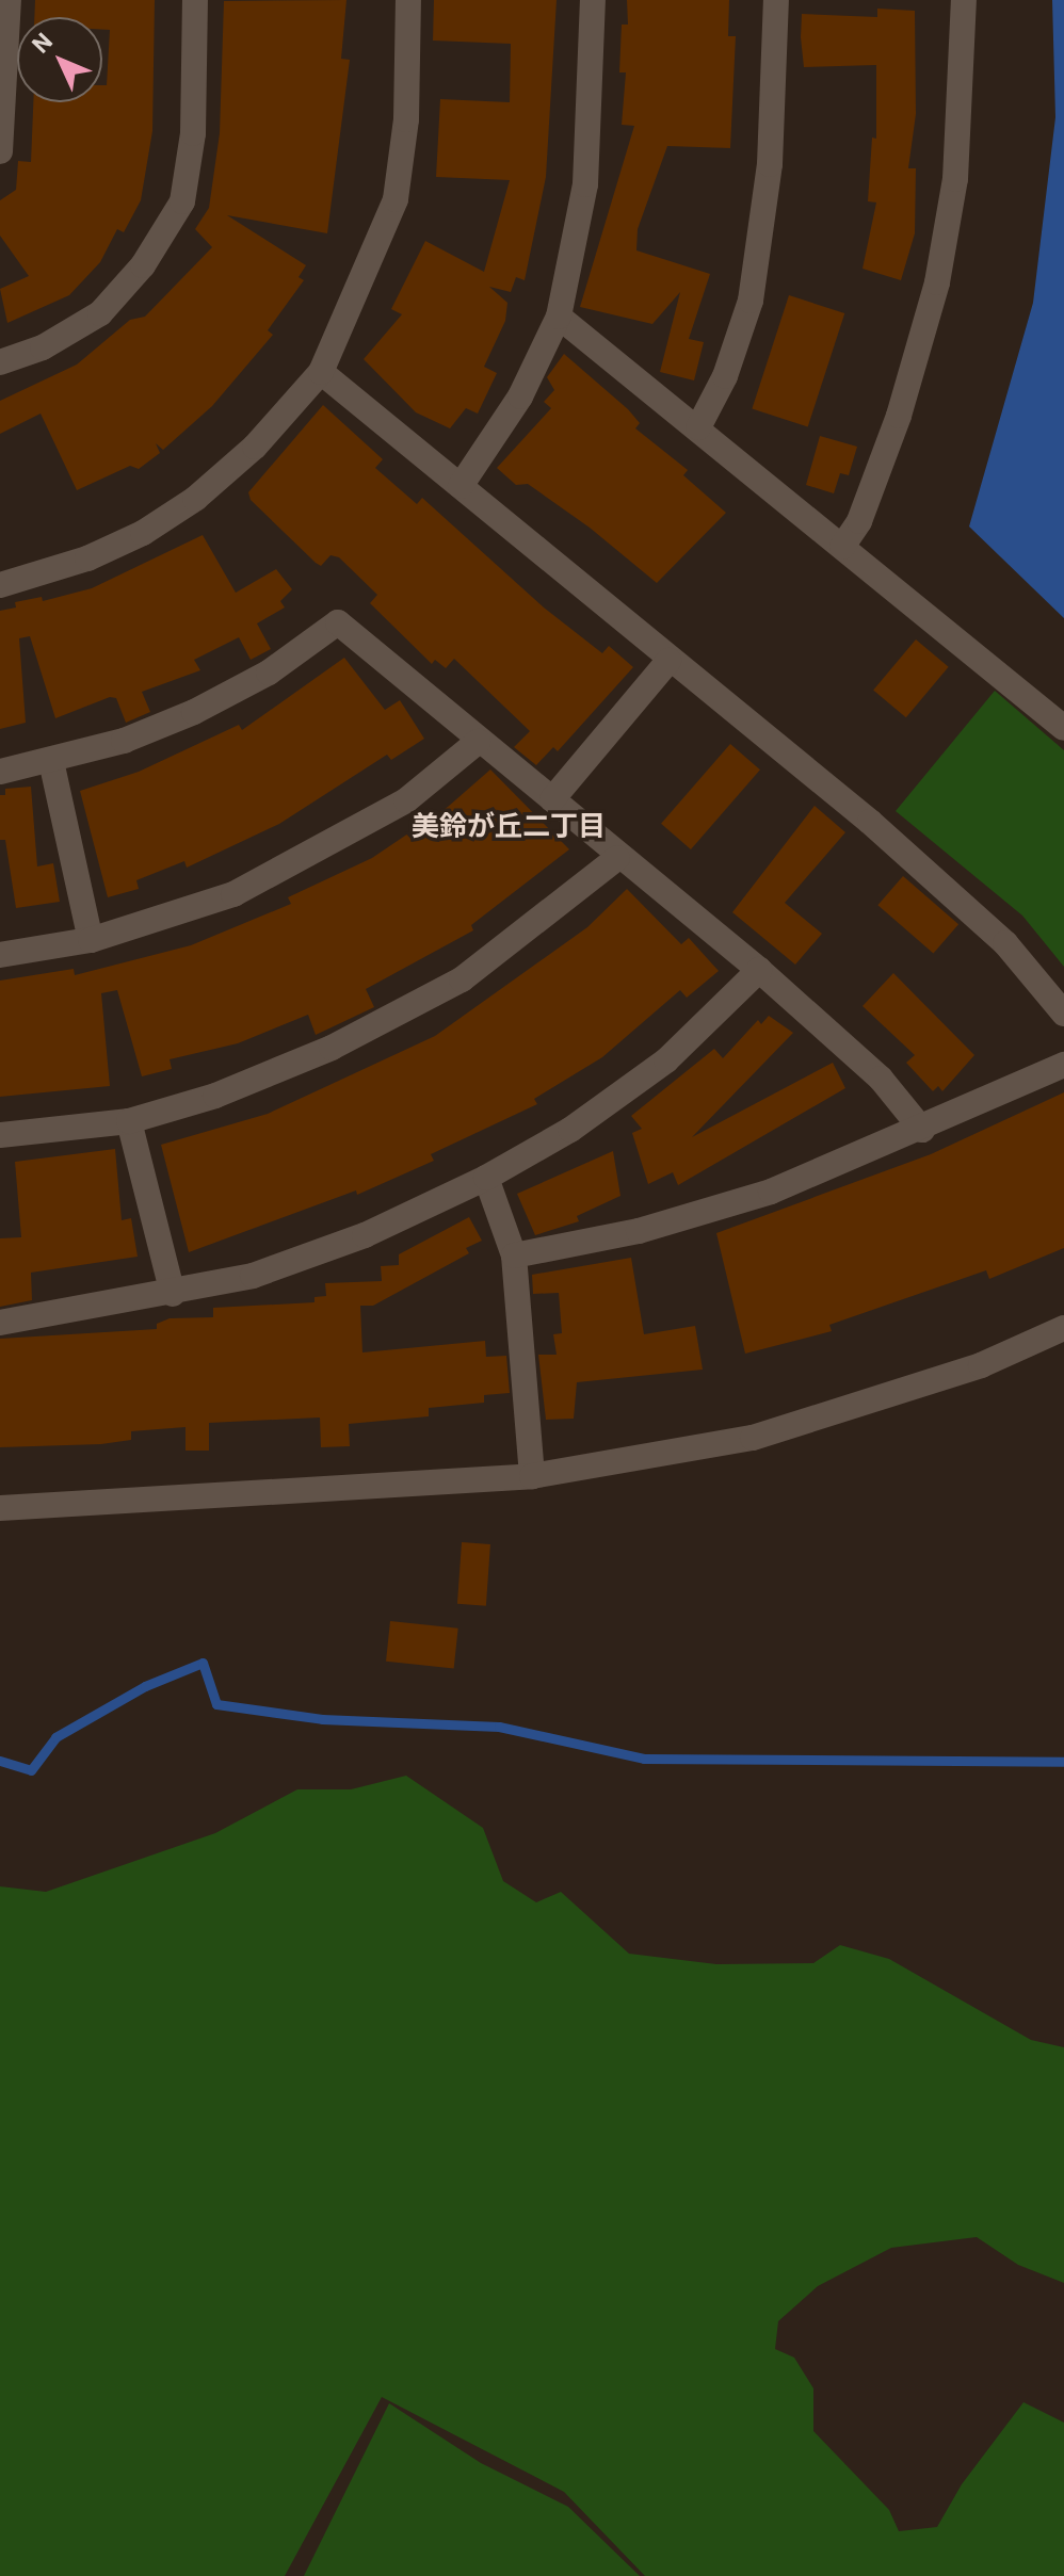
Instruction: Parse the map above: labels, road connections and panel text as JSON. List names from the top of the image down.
{
  "districts": ["美鈴が丘二丁目"],
  "north": "top left"
}
